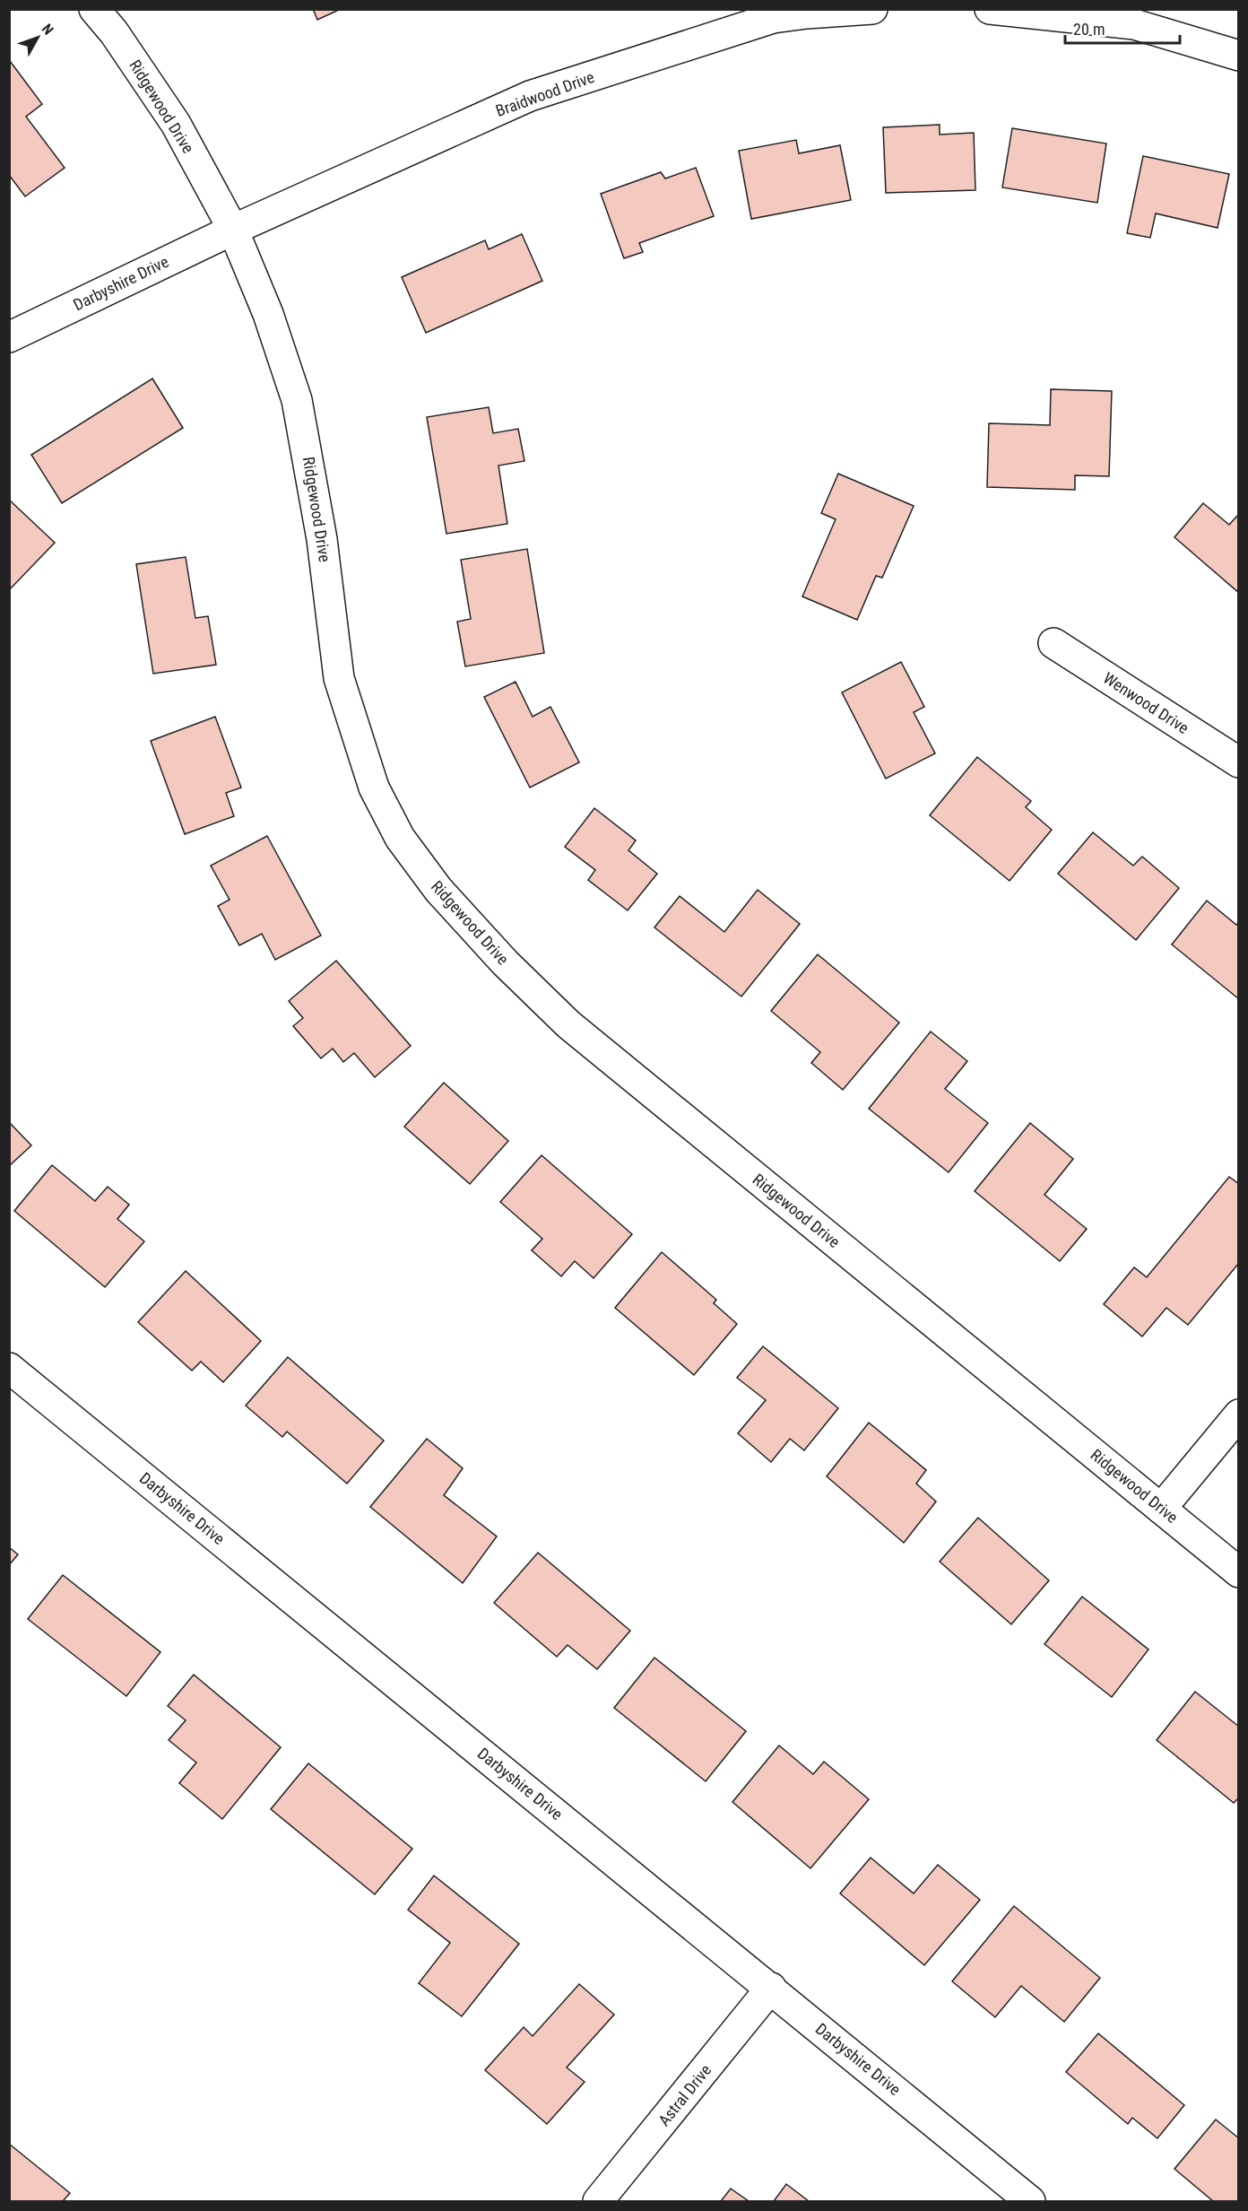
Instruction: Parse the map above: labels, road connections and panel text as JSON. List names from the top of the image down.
{
  "streets": {
    "street": [
      "Braidwood Drive",
      "Ridgewood Drive",
      "Darbyshire Drive",
      "Wenwood Drive",
      "Astral Drive"
    ]
  },
  "crossings": [
    ["Braidwood Drive", "Ridgewood Drive"],
    ["Braidwood Drive", "Darbyshire Drive"],
    ["Ridgewood Drive", "Darbyshire Drive"],
    ["Darbyshire Drive", "Astral Drive"]
  ],
  "scale_bar": "20 m",
  "north": "top right"
}
